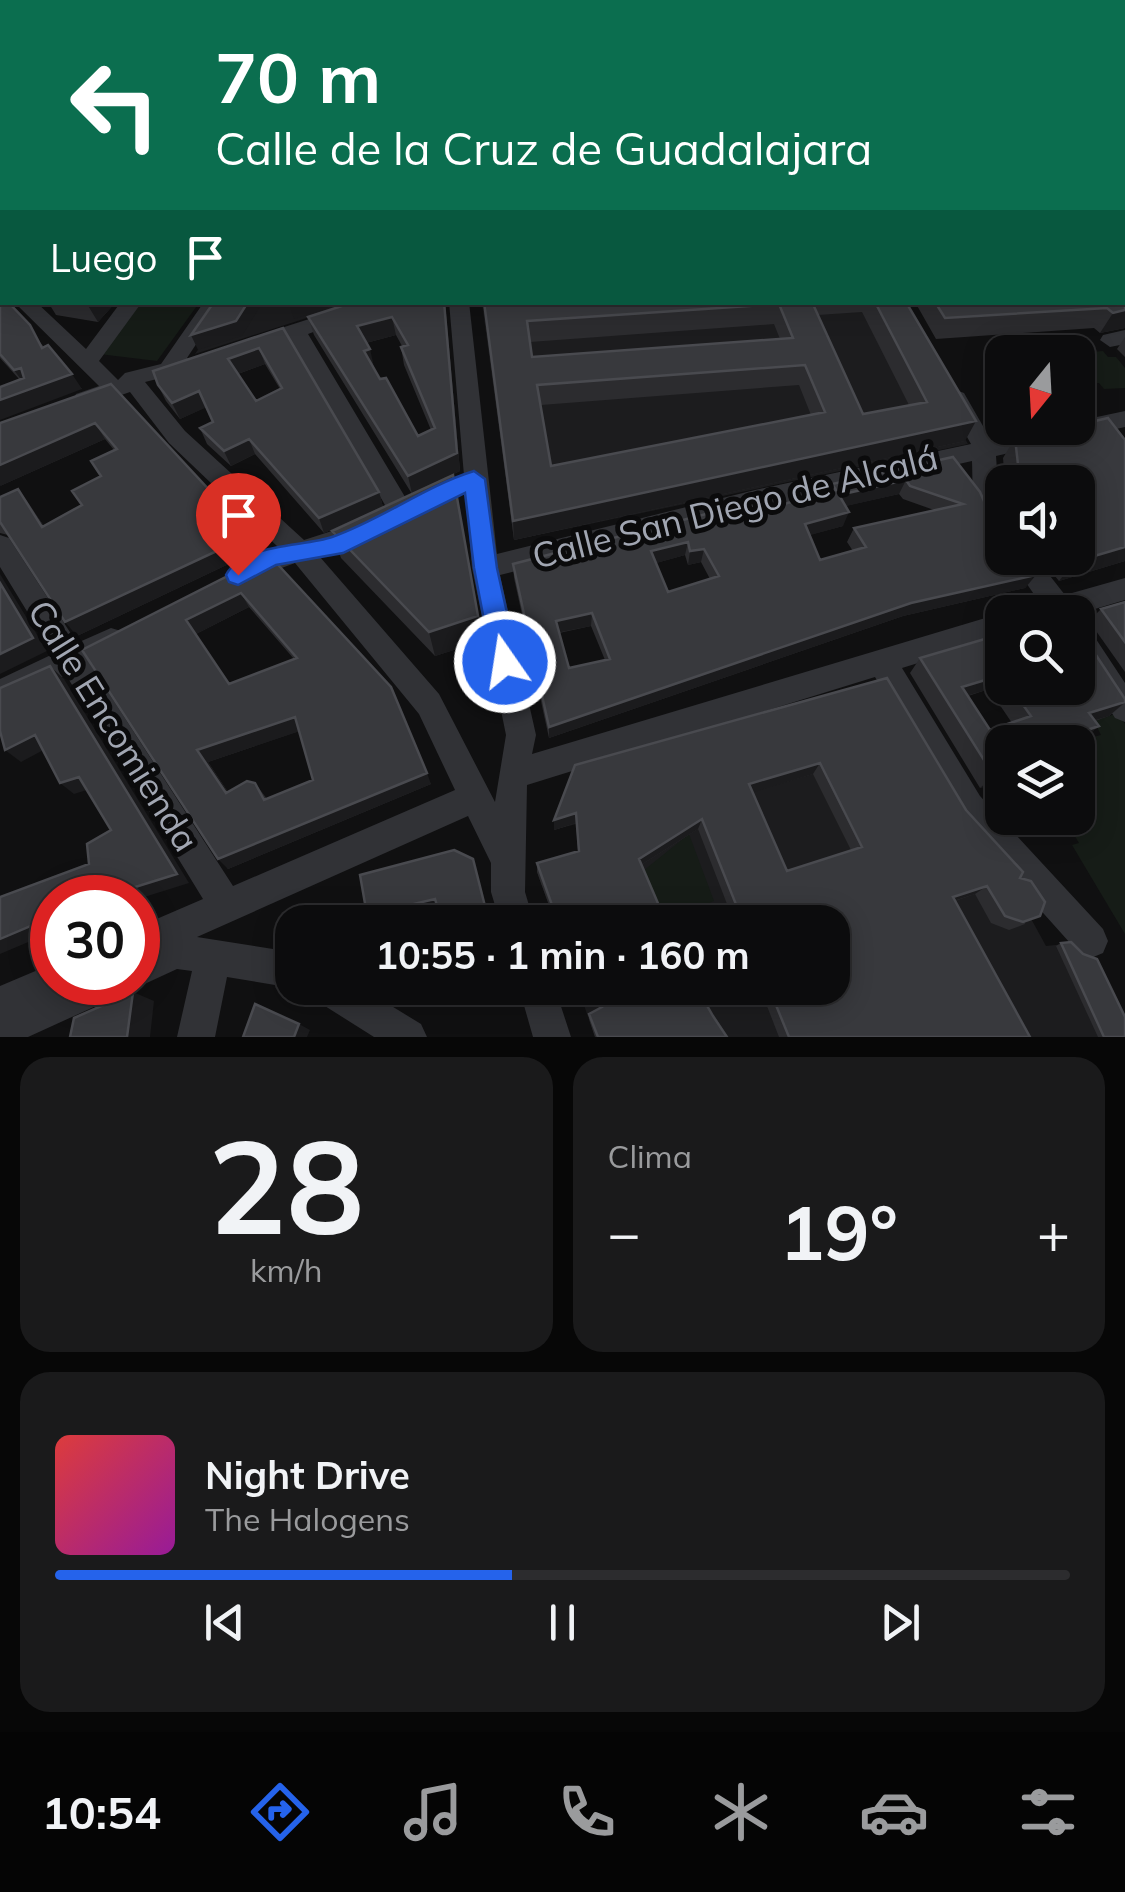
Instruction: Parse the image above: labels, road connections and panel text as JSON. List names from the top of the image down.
{
  "streets": {
    "street": ["Calle San Diego de Alcalá", "Calle Encomienda"]
  },
  "north": "bottom",
  "page": {
    "turn": ["70 m", "Calle de la Cruz de Guadalajara"],
    "then": "Luego",
    "limit": "30",
    "trip": "10:55 · 1 min · 160 m",
    "tile": [
      ["28", "km/h"],
      "Clima"
    ],
    "heat": ["−", "19°", "+"],
    "song": ["Night Drive", "The Halogens"],
    "tabs": "10:54"
  }
}
